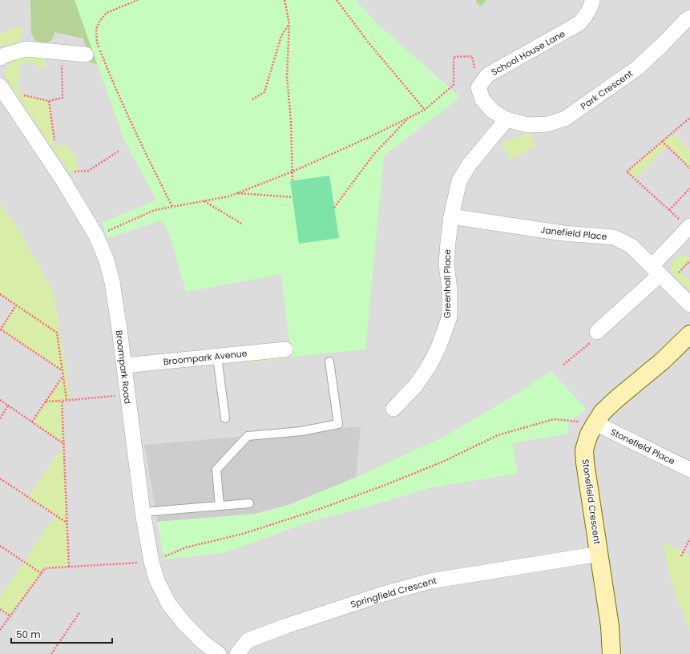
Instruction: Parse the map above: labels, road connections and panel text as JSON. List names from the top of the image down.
{
  "streets": {
    "street": [
      "School House Lane",
      "Park Crescent",
      "Janefield Place",
      "Greenhall Place",
      "Broompark Avenue",
      "Broompark Road",
      "Stonefield Place",
      "Stonefield Crescent",
      "Springfield Crescent"
    ]
  },
  "crossings": [
    ["Park Crescent", "Greenhall Place"],
    ["Janefield Place", "Greenhall Place"],
    ["Broompark Avenue", "Broompark Road"],
    ["Stonefield Place", "Stonefield Crescent"],
    ["Stonefield Crescent", "Springfield Crescent"]
  ],
  "scale_bar": "50 m"
}
